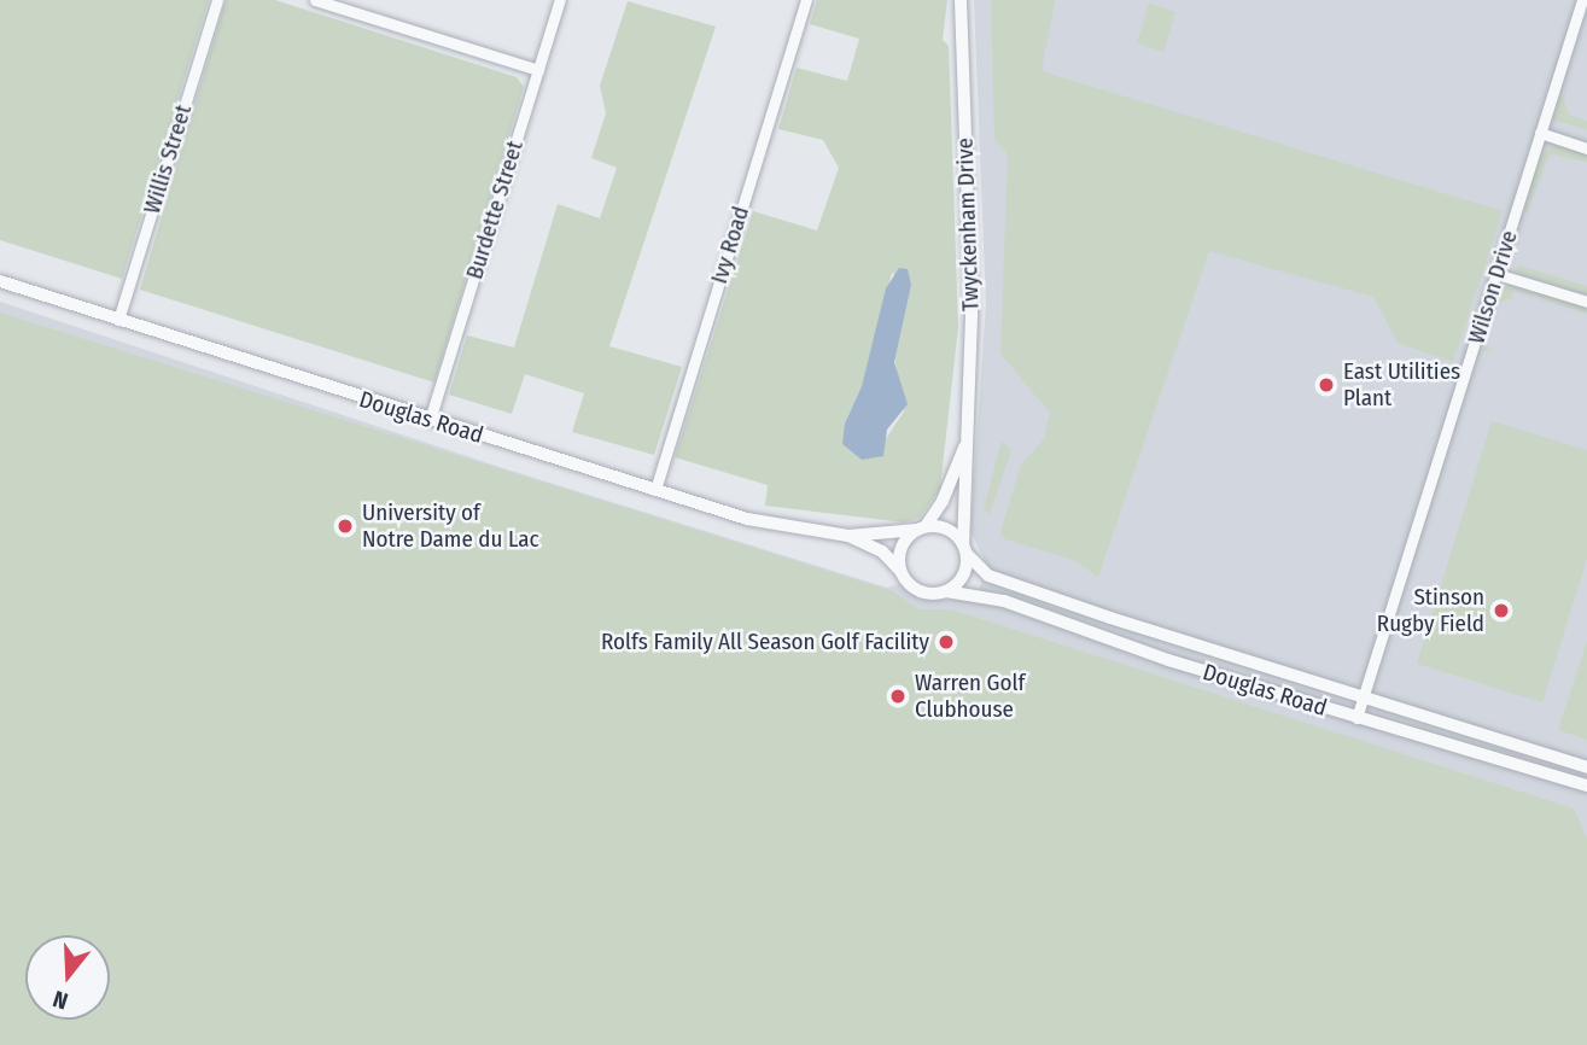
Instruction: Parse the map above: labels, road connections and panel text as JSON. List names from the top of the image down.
{
  "streets": {
    "street": [
      "Willis Street",
      "Burdette Street",
      "Twyckenham Drive",
      "Ivy Road",
      "Wilson Drive",
      "Douglas Road"
    ]
  },
  "crossings": [
    ["Willis Street", "Douglas Road"],
    ["Burdette Street", "Douglas Road"],
    ["Twyckenham Drive", "Douglas Road"],
    ["Ivy Road", "Douglas Road"],
    ["Wilson Drive", "Douglas Road"]
  ],
  "places": [
    "East Utilities Plant",
    "University of Notre Dame du Lac",
    "Stinson Rugby Field",
    "Rolfs Family All Season Golf Facility",
    "Warren Golf Clubhouse"
  ],
  "north": "bottom"
}
